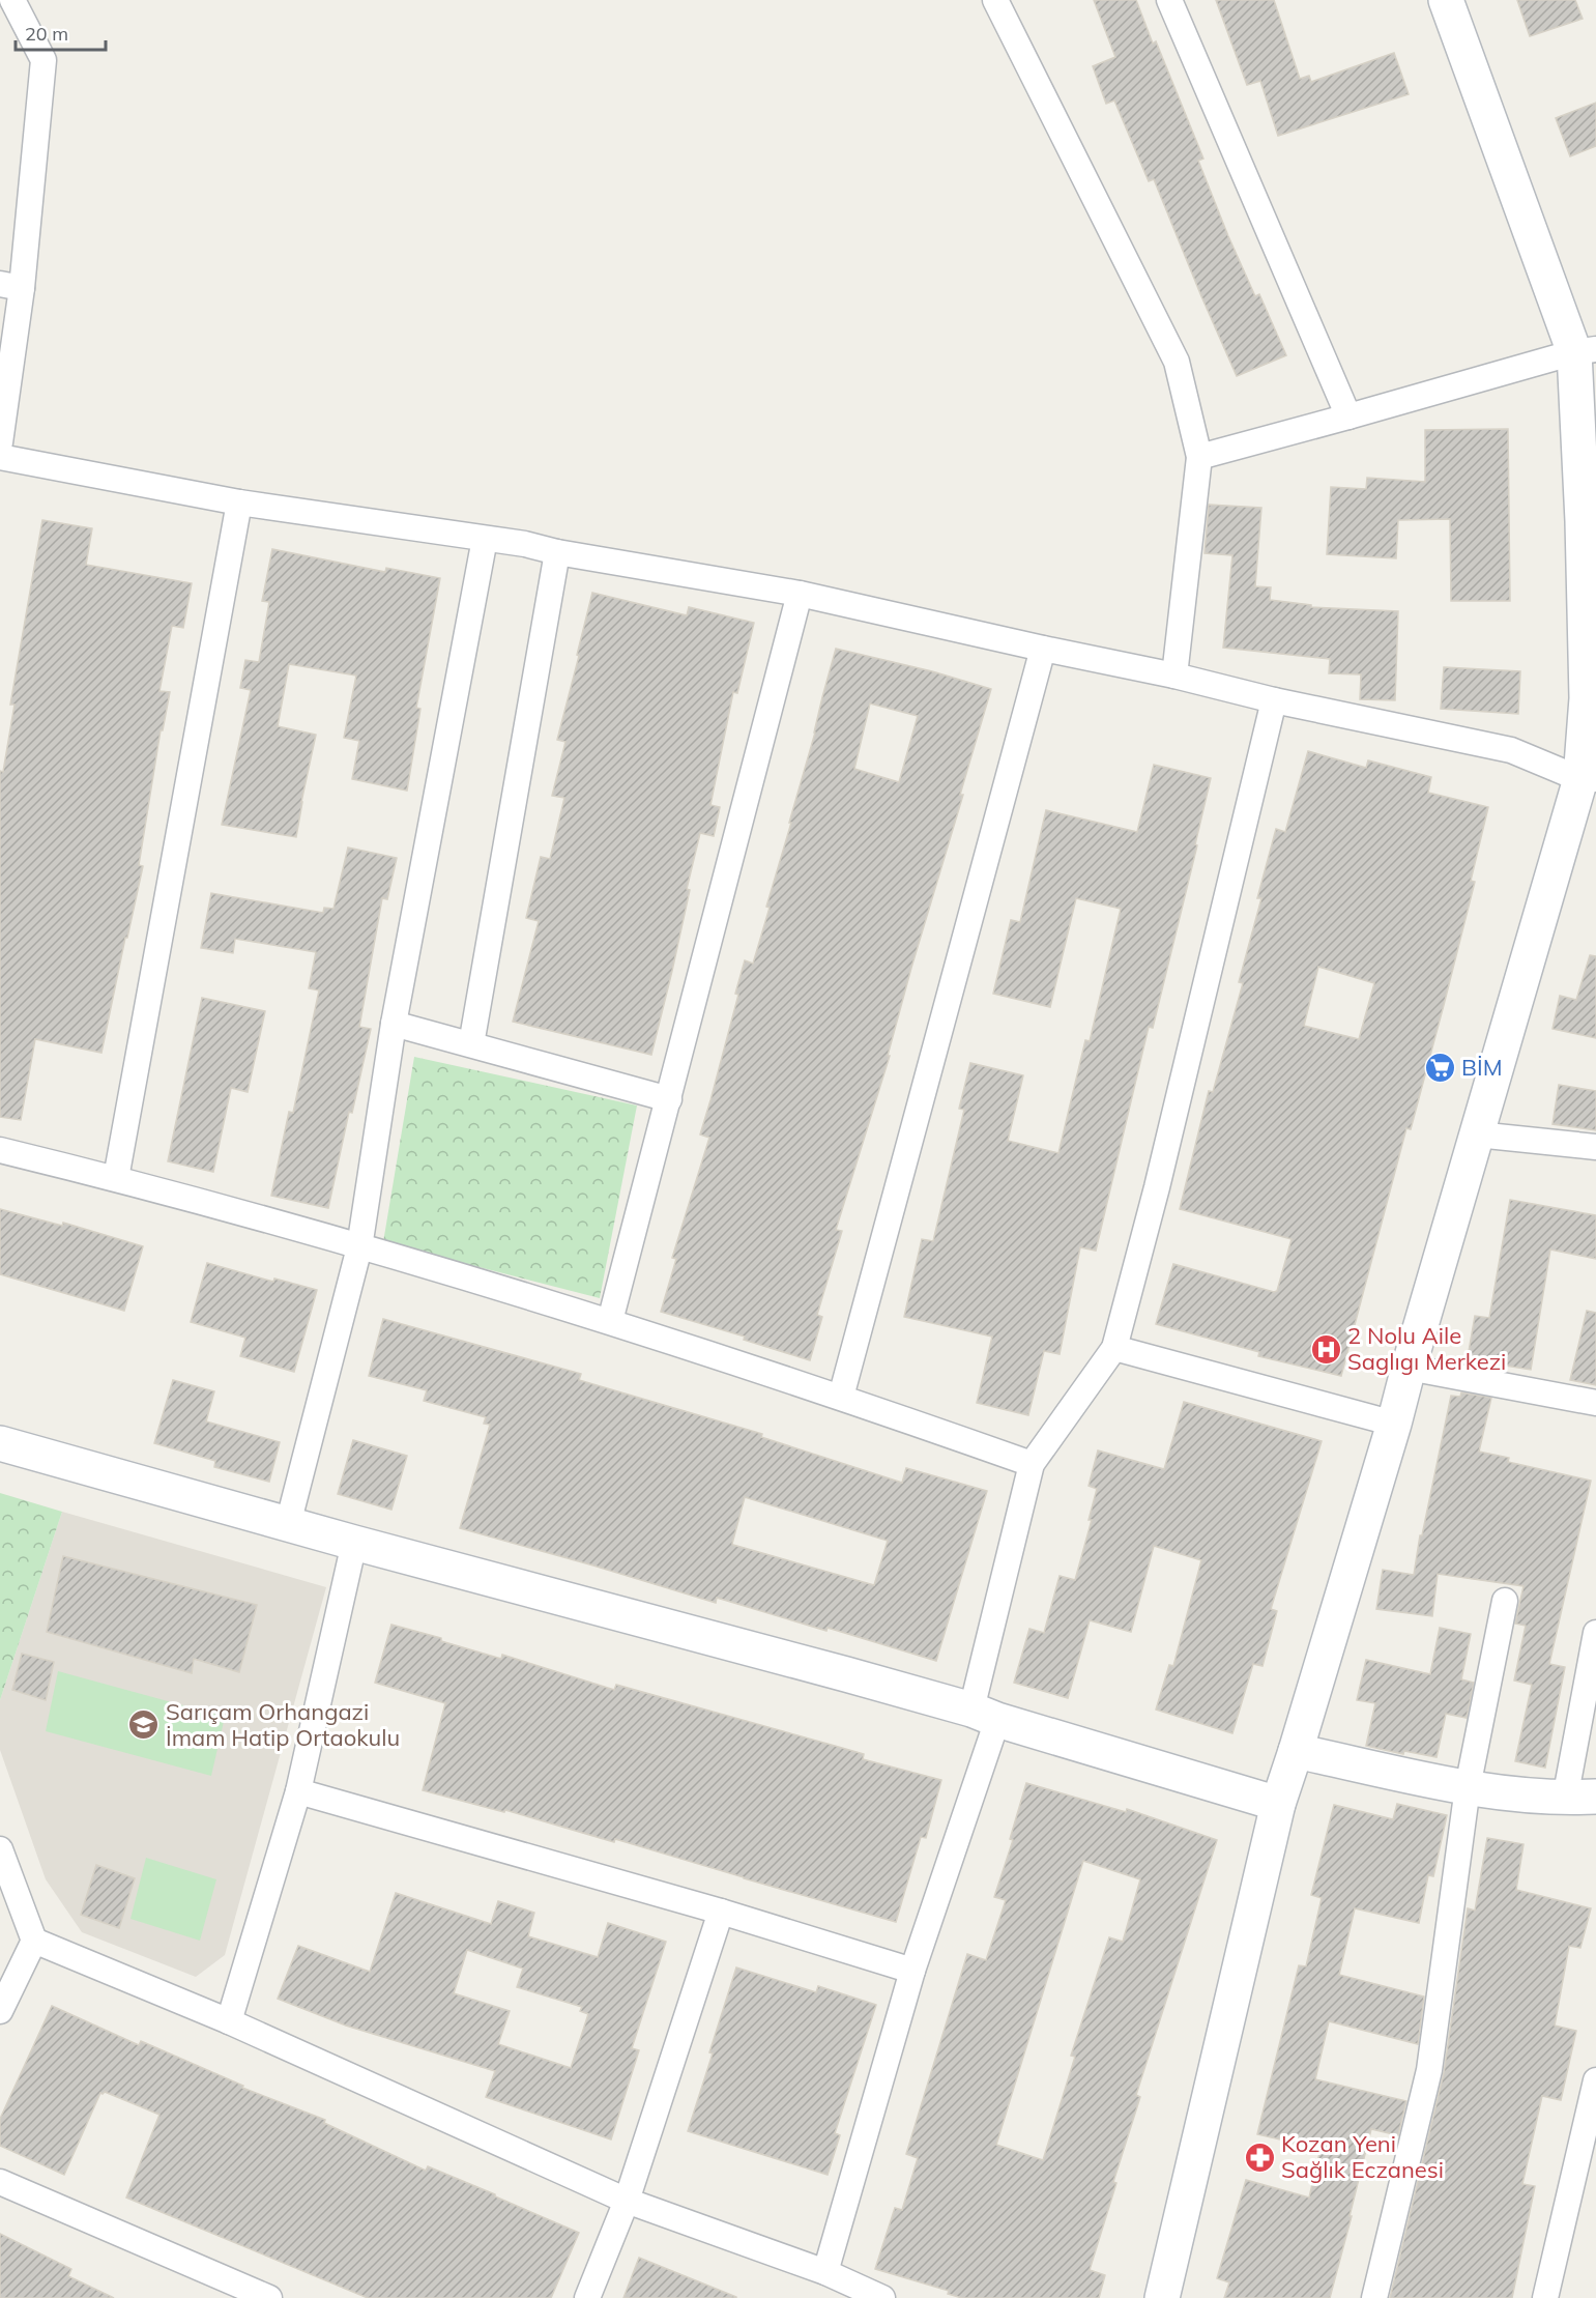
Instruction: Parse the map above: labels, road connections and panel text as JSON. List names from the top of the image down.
{
  "places": {
    "supermarket": ["BİM"],
    "hospital": ["2 Nolu Aile Saglıgı Merkezi"],
    "school or university": ["Sarıçam Orhangazi İmam Hatip Ortaokulu"],
    "pharmacy": ["Kozan Yeni Sağlık Eczanesi"]
  },
  "scale_bar": "20 m"
}
